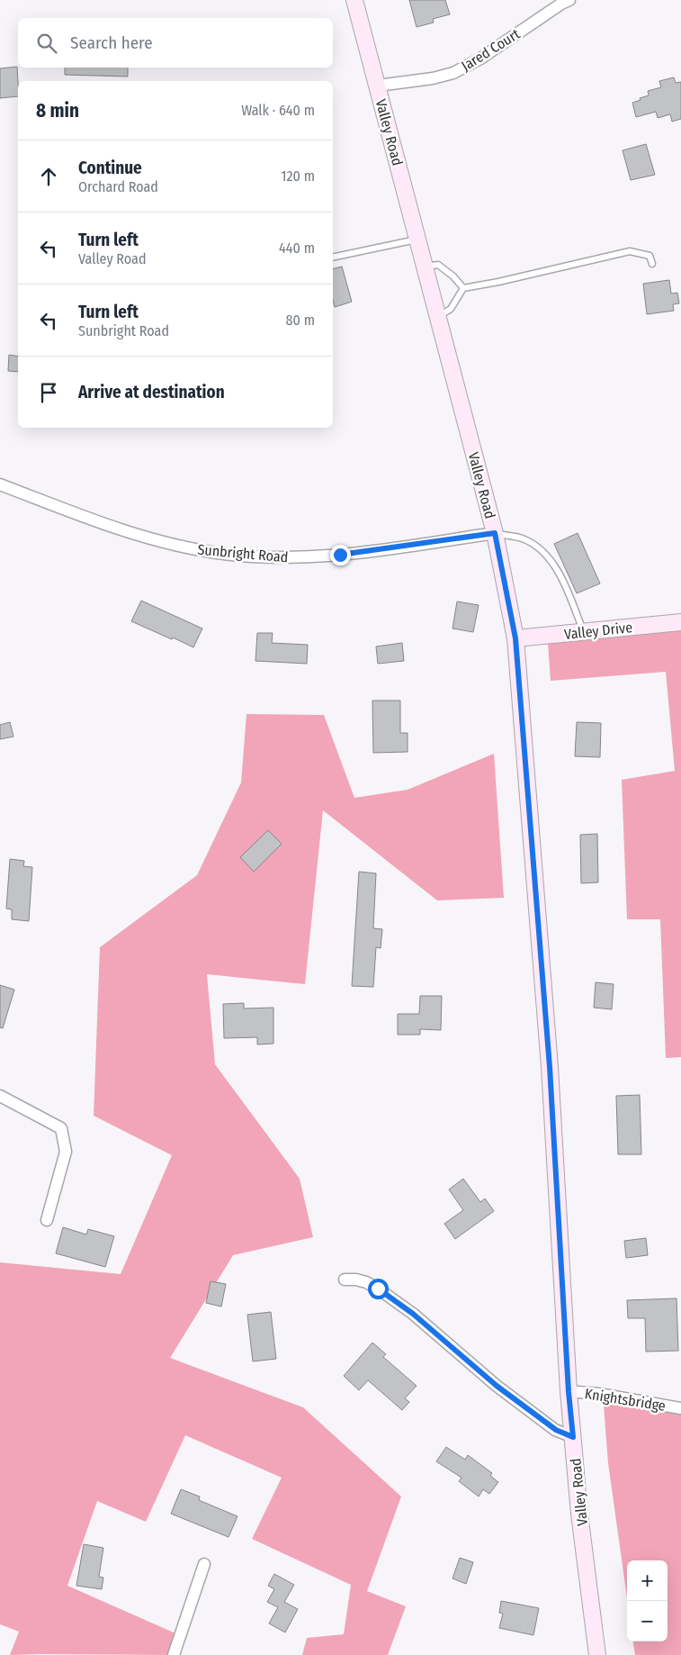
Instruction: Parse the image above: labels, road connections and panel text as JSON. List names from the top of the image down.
{
  "streets": {
    "main road": ["Valley Road", "Valley Drive"],
    "street": ["Jared Court", "Sunbright Road", "Knightsbridge"]
  },
  "crossings": [
    ["Jared Court", "Valley Road"],
    ["Valley Road", "Sunbright Road"],
    ["Valley Road", "Valley Drive"],
    ["Valley Road", "Knightsbridge"]
  ],
  "page": {
    "search": "Search here",
    "heading": ["8 min", "Walk · 640 m"],
    "list": [
      ["Continue", "Orchard Road", "120 m"],
      ["Turn left", "Valley Road", "440 m"],
      ["Turn left", "Sunbright Road", "80 m"],
      "Arrive at destination"
    ],
    "map_buttons": ["+", "−"]
  }
}
